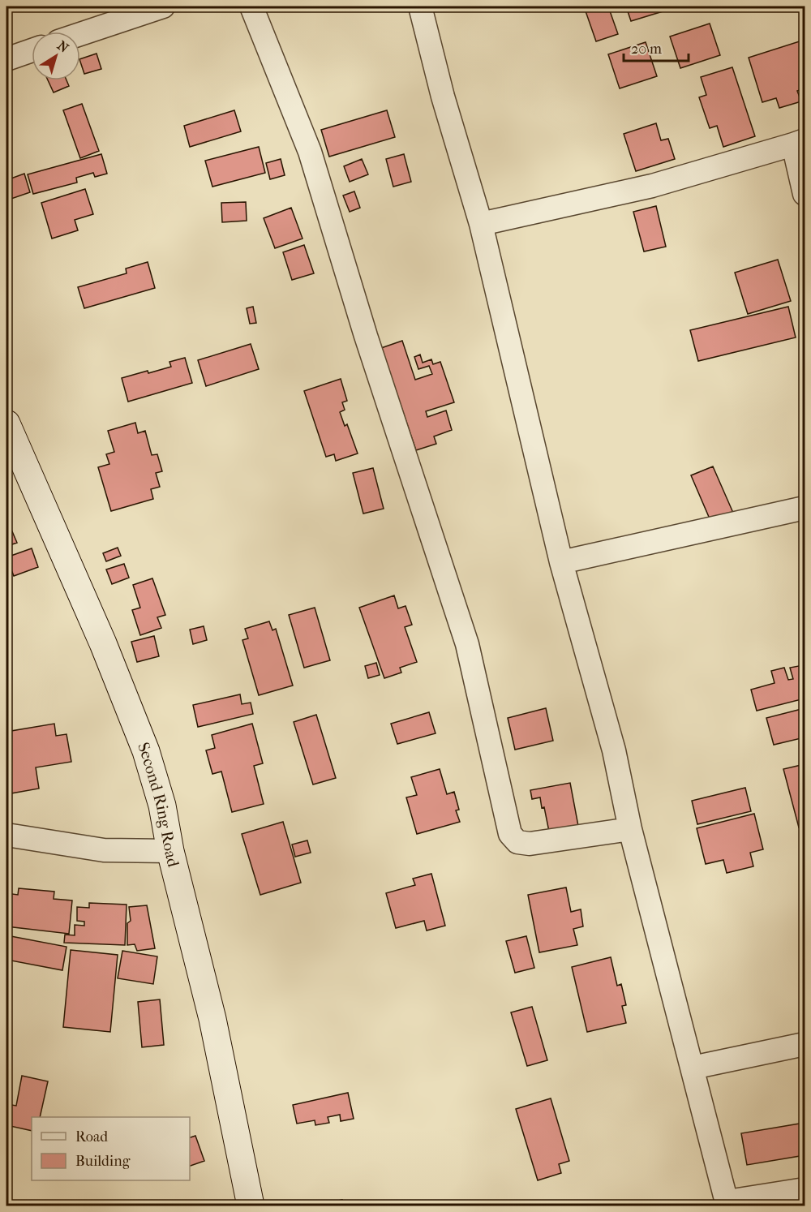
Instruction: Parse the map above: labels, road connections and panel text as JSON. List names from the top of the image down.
{
  "streets": {
    "street": ["Second Ring Road"]
  },
  "legend": ["Road", "Building"],
  "scale_bar": "20 m",
  "north": "top right"
}
